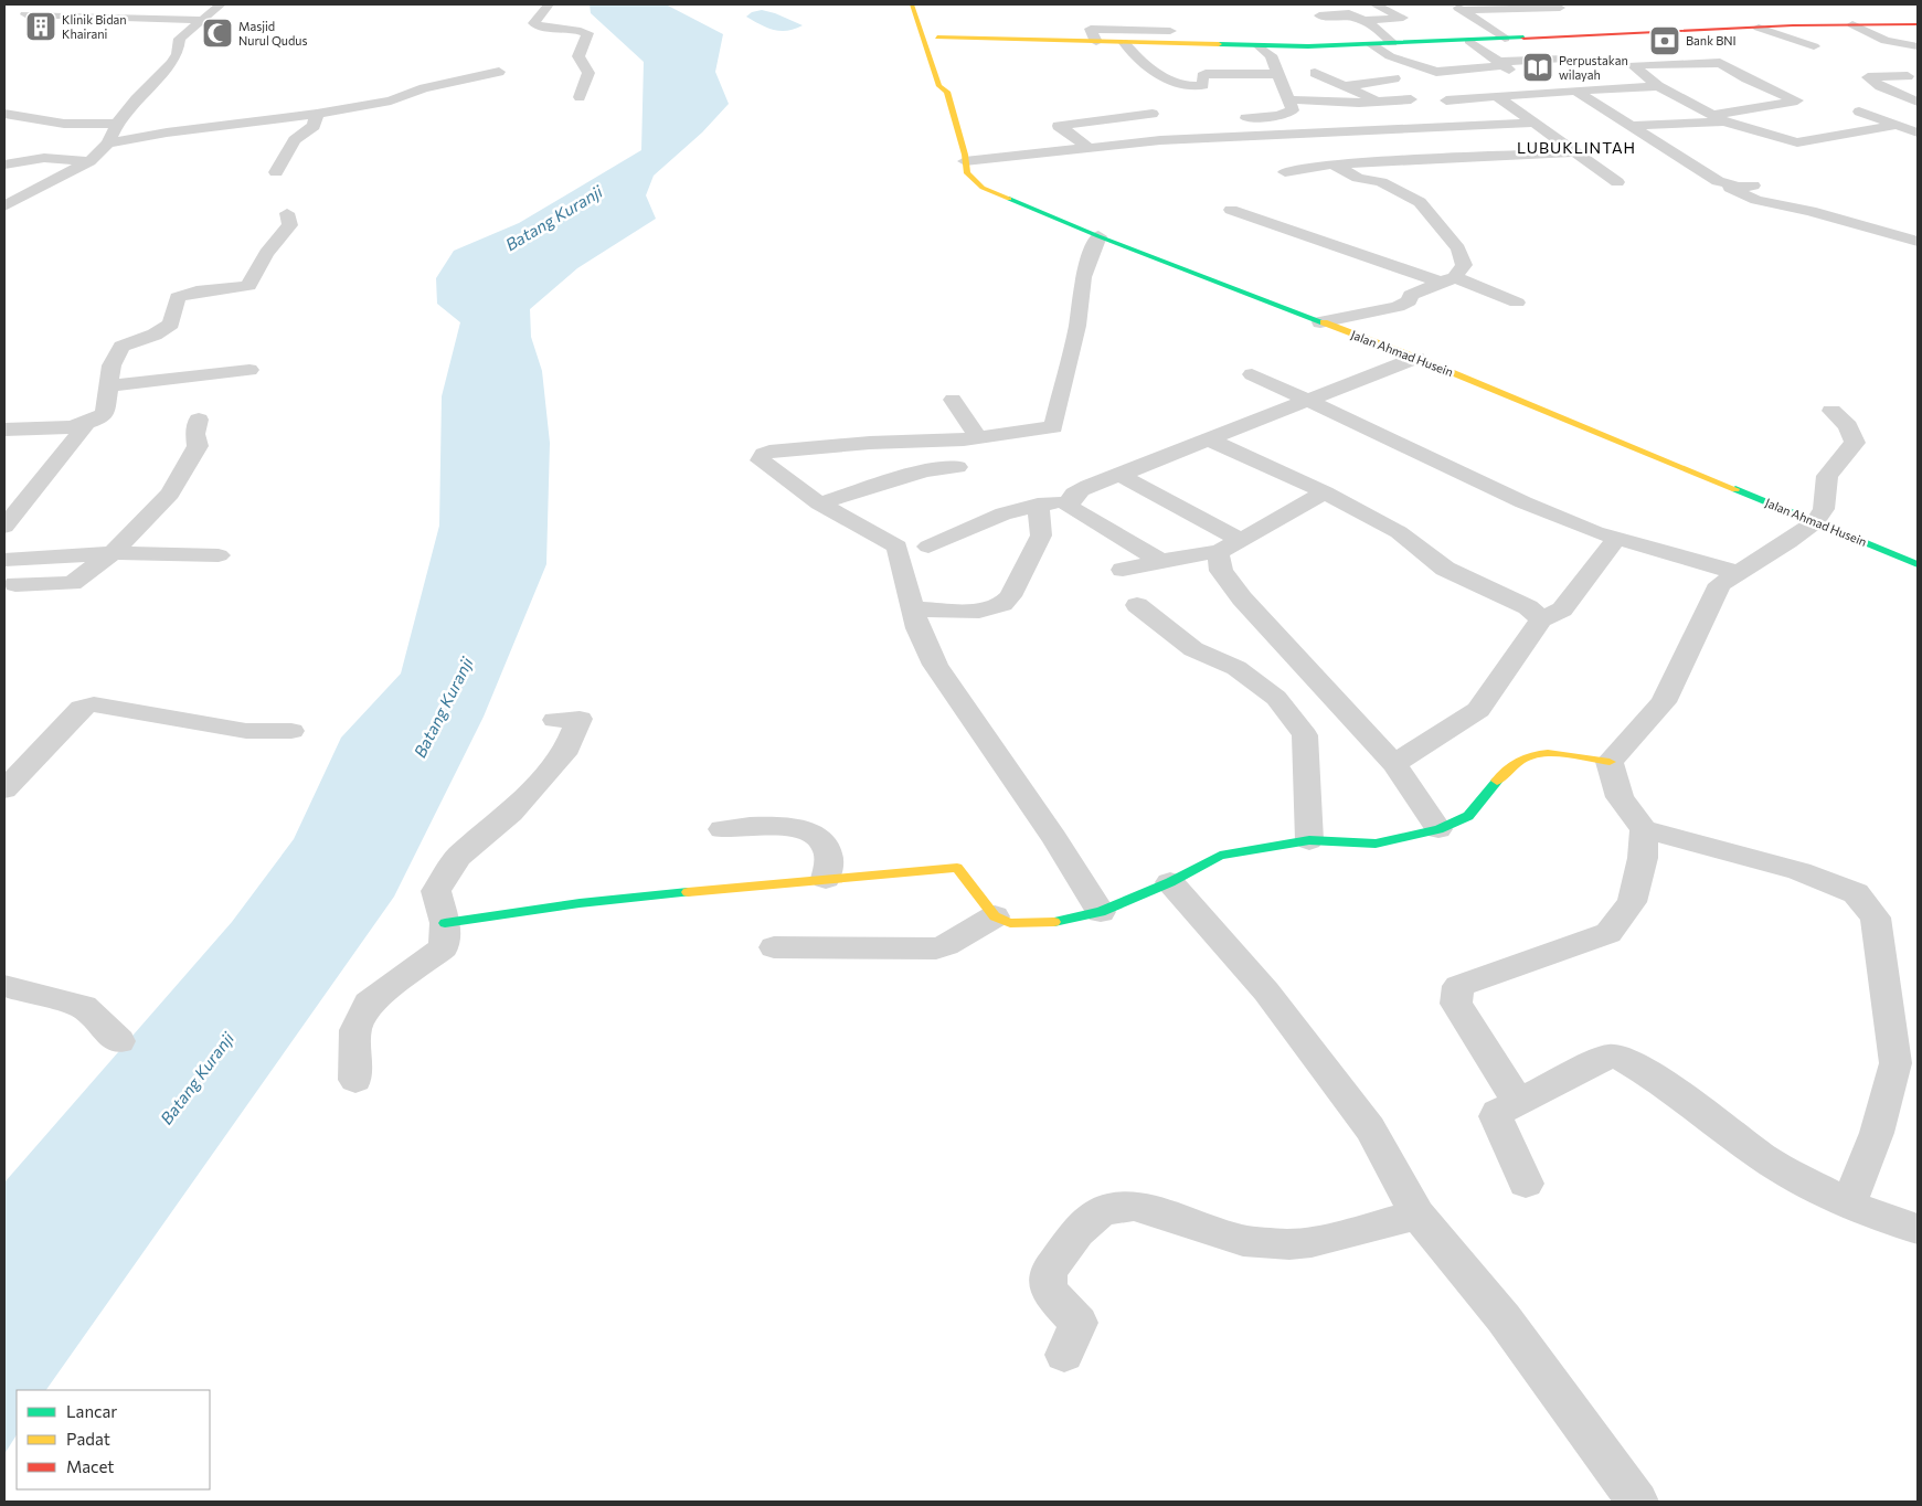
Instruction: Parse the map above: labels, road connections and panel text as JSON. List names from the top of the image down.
{
  "streets": {
    "street": ["Jalan Ahmad Husein"]
  },
  "districts": ["LUBUKLINTAH"],
  "water": ["Batang Kuranji"],
  "places": {
    "building": ["Klinik Bidan Khairani"],
    "mosque": ["Masjid Nurul Qudus"],
    "bank": ["Bank BNI"],
    "library": ["Perpustakan wilayah"]
  },
  "legend": ["Lancar", "Padat", "Macet"]
}
